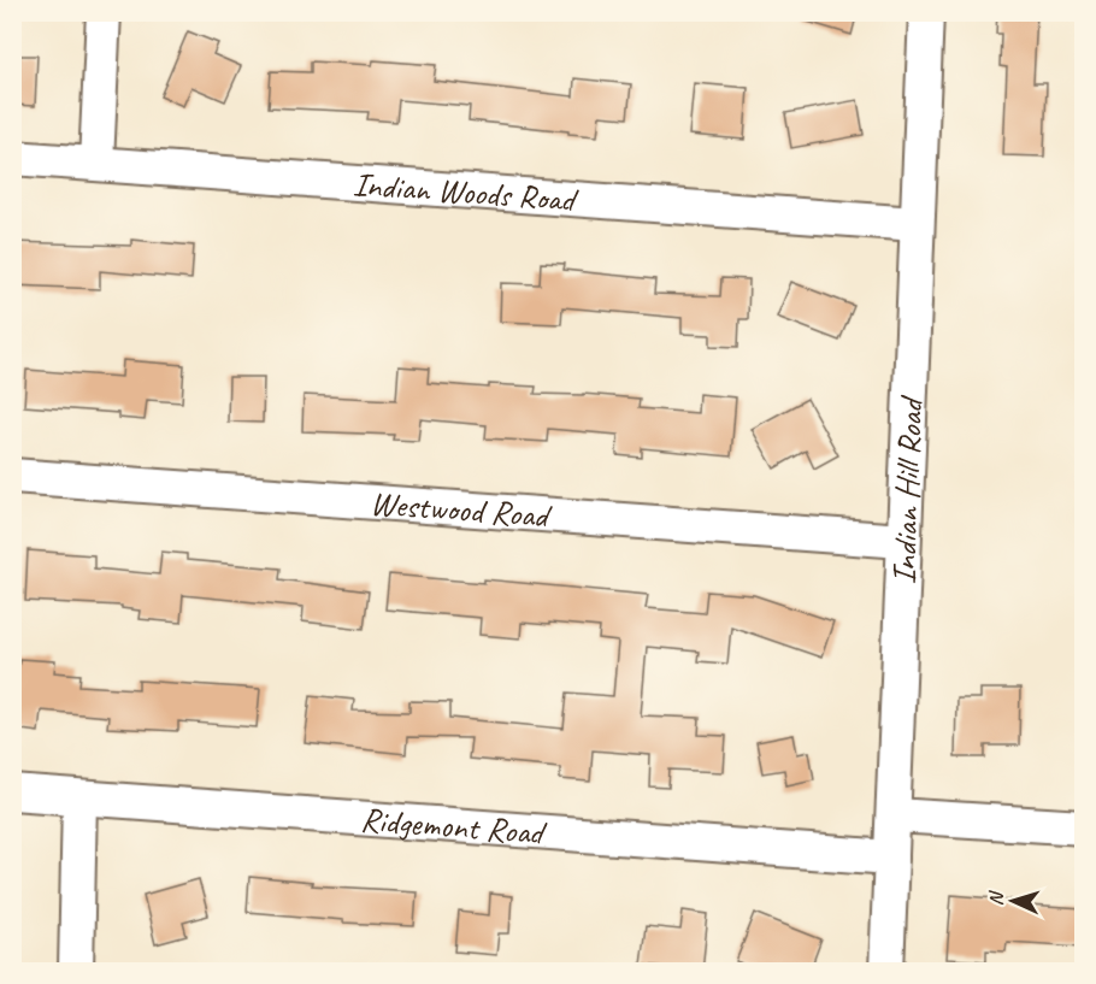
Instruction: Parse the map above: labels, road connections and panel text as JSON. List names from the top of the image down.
{
  "streets": {
    "street": [
      "Indian Woods Road",
      "Indian Hill Road",
      "Westwood Road",
      "Ridgemont Road"
    ]
  },
  "crossings": [
    ["Indian Woods Road", "Indian Hill Road"],
    ["Indian Hill Road", "Westwood Road"],
    ["Indian Hill Road", "Ridgemont Road"]
  ],
  "north": "left"
}
